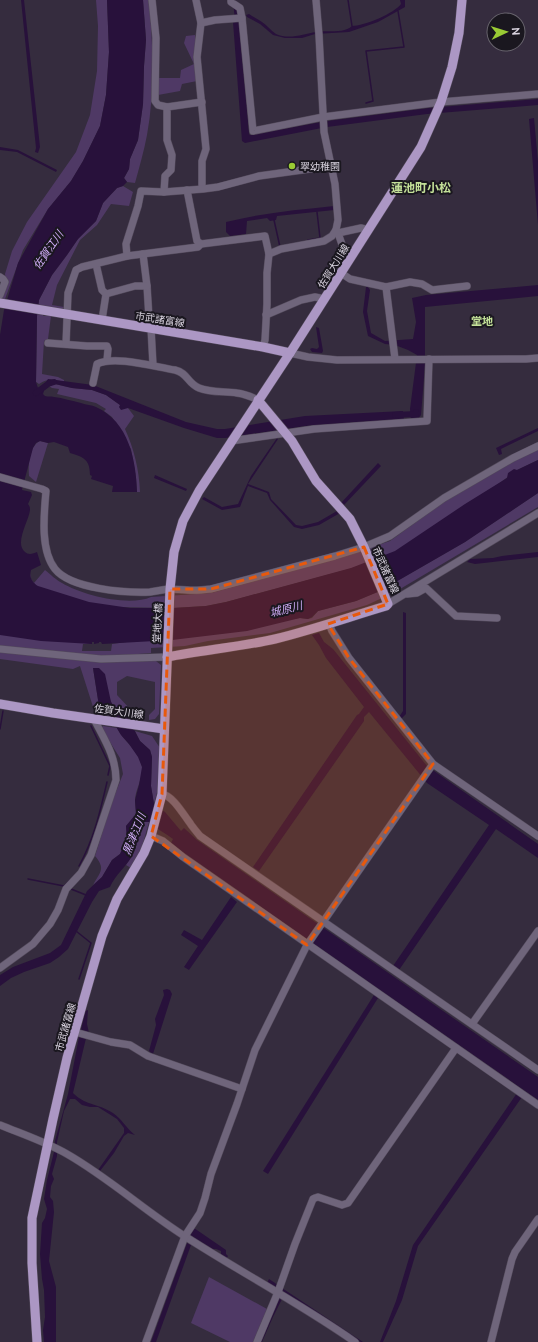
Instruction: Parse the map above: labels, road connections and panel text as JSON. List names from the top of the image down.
{
  "streets": {
    "main road": ["佐賀大川線", "市武諸富線", "堂地大橋"]
  },
  "crossings": [
    ["佐賀大川線", "市武諸富線"],
    ["市武諸富線", "堂地大橋"]
  ],
  "districts": ["蓮池町小松", "堂地"],
  "water": ["佐賀江川", "城原川", "黒津江川"],
  "places": ["翠幼稚園"],
  "north": "right"
}
